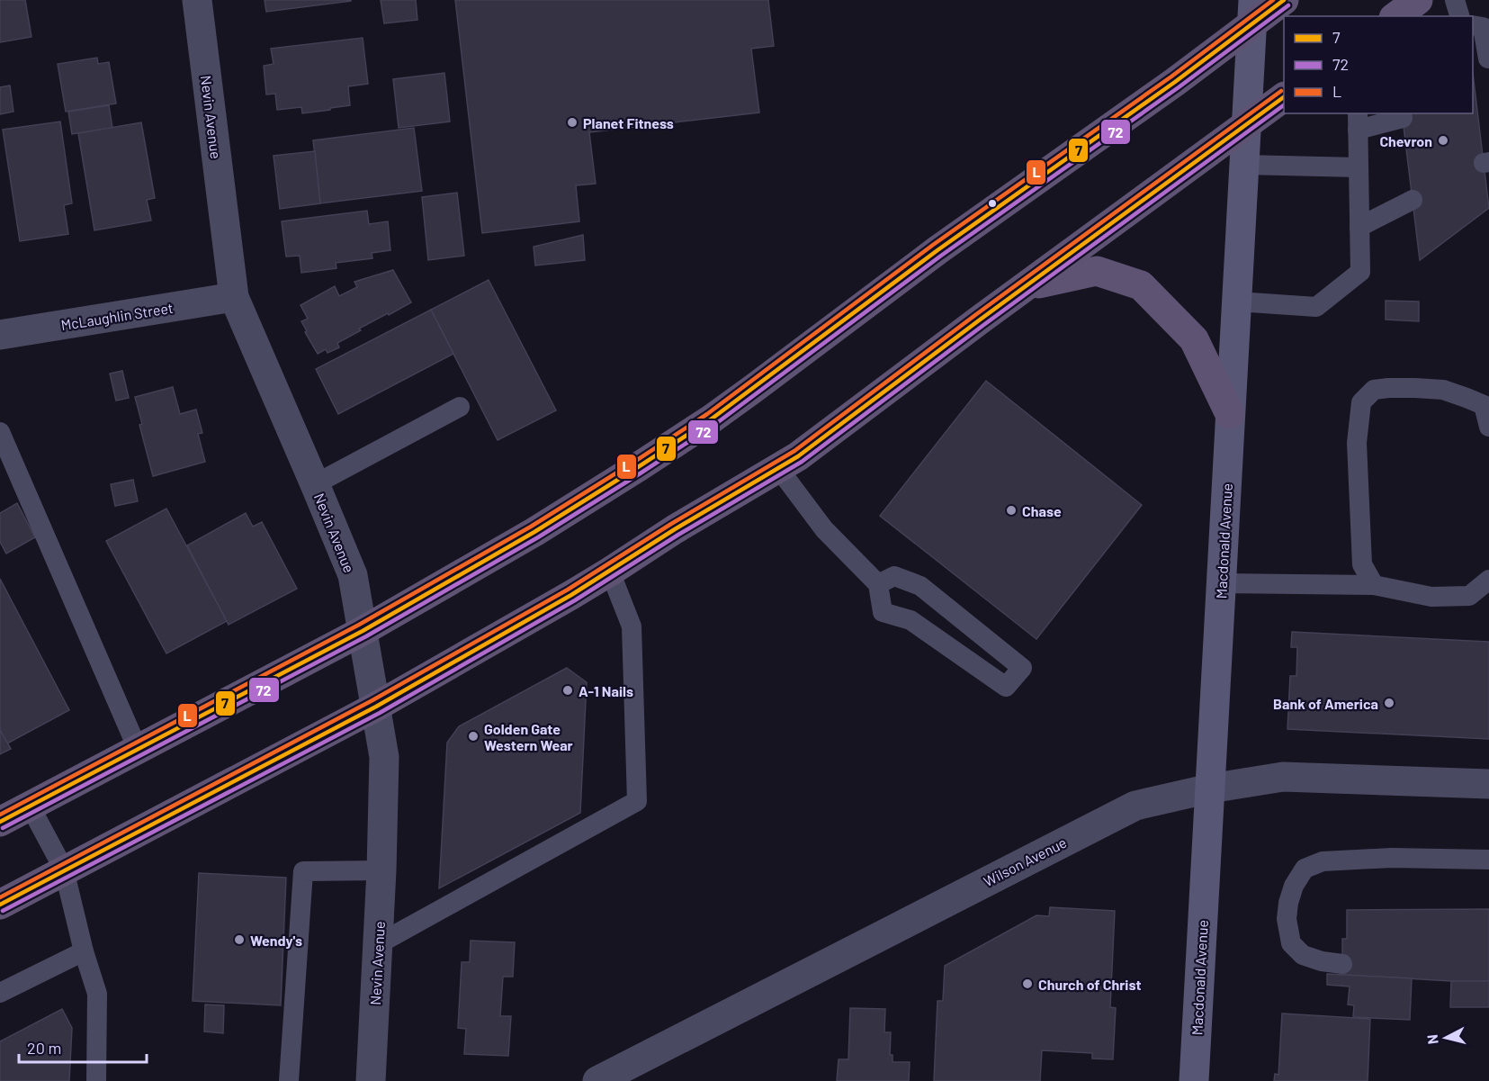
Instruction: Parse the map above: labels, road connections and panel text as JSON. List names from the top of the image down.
{
  "streets": {
    "street": [
      "Nevin Avenue",
      "McLaughlin Street",
      "Macdonald Avenue",
      "Wilson Avenue"
    ]
  },
  "crossings": [
    ["Nevin Avenue", "McLaughlin Street"],
    ["Macdonald Avenue", "Wilson Avenue"]
  ],
  "places": [
    "Planet Fitness",
    "Chevron",
    "Chase",
    "A-1 Nails",
    "Bank of America",
    "Golden Gate Western Wear",
    "Wendy's",
    "Church of Christ"
  ],
  "lines": ["transit line 7", "transit line L", "transit line 72"],
  "legend": ["7", "72", "L"],
  "scale_bar": "20 m",
  "north": "left"
}
